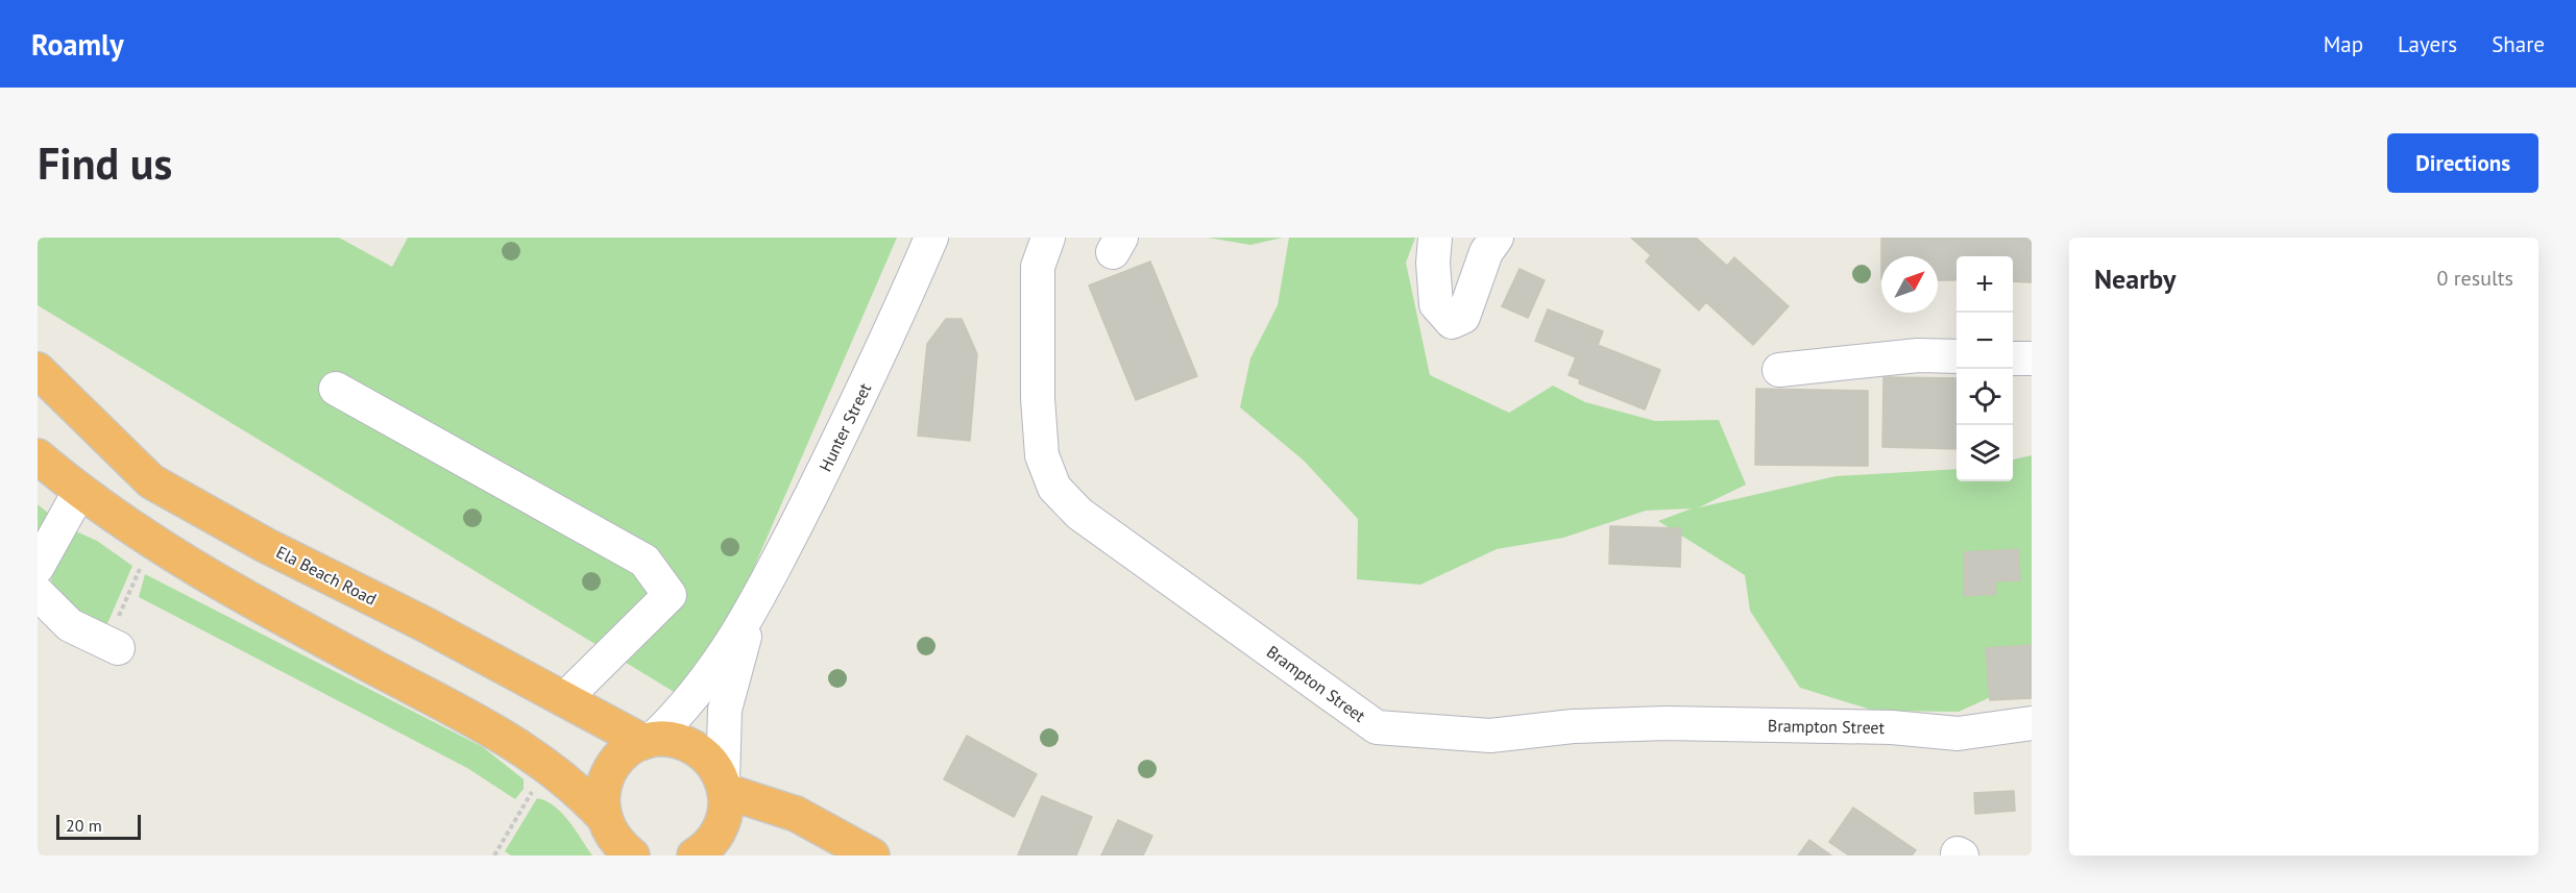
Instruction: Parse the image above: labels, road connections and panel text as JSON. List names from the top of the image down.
{
  "streets": {
    "highway": ["Ela Beach Road"],
    "street": ["Hunter Street", "Brampton Street"]
  },
  "crossings": [
    ["Hunter Street", "Ela Beach Road"]
  ],
  "scale_bar": "20 m",
  "north": "top right",
  "page": {
    "header": "Roamly",
    "nav": ["Map", "Layers", "Share"],
    "buttons": "Directions",
    "title": "Find us",
    "heading": ["Nearby", "0 results"],
    "map_buttons": ["+", "−"],
    "scale": "20 m"
  }
}
